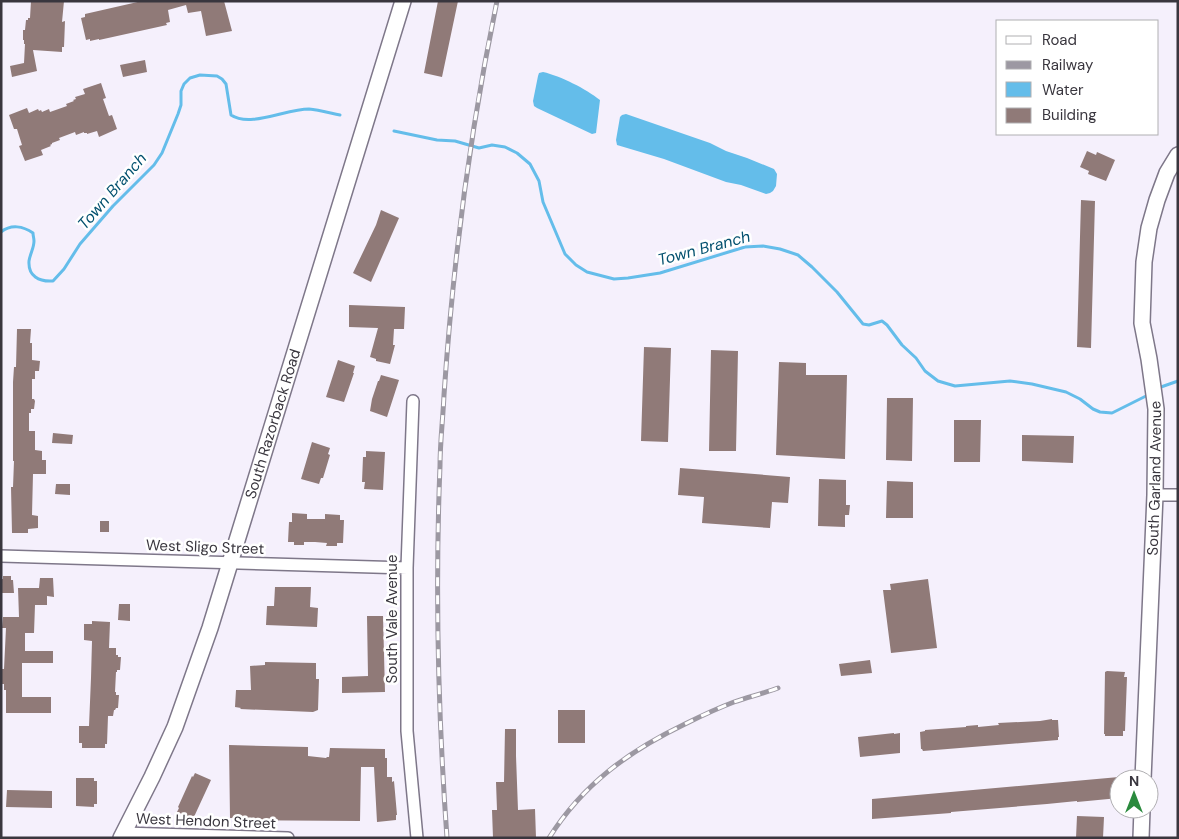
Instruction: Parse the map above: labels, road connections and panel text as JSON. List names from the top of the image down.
{
  "streets": {
    "main road": ["South Razorback Road", "South Garland Avenue"],
    "street": ["West Sligo Street", "South Vale Avenue", "West Hendon Street"]
  },
  "crossings": [
    ["South Razorback Road", "West Sligo Street"],
    ["South Razorback Road", "West Hendon Street"],
    ["West Sligo Street", "South Vale Avenue"]
  ],
  "water": ["Town Branch"],
  "legend": [
    "Road",
    "Railway",
    "Water",
    "Building"
  ],
  "north": "top"
}
